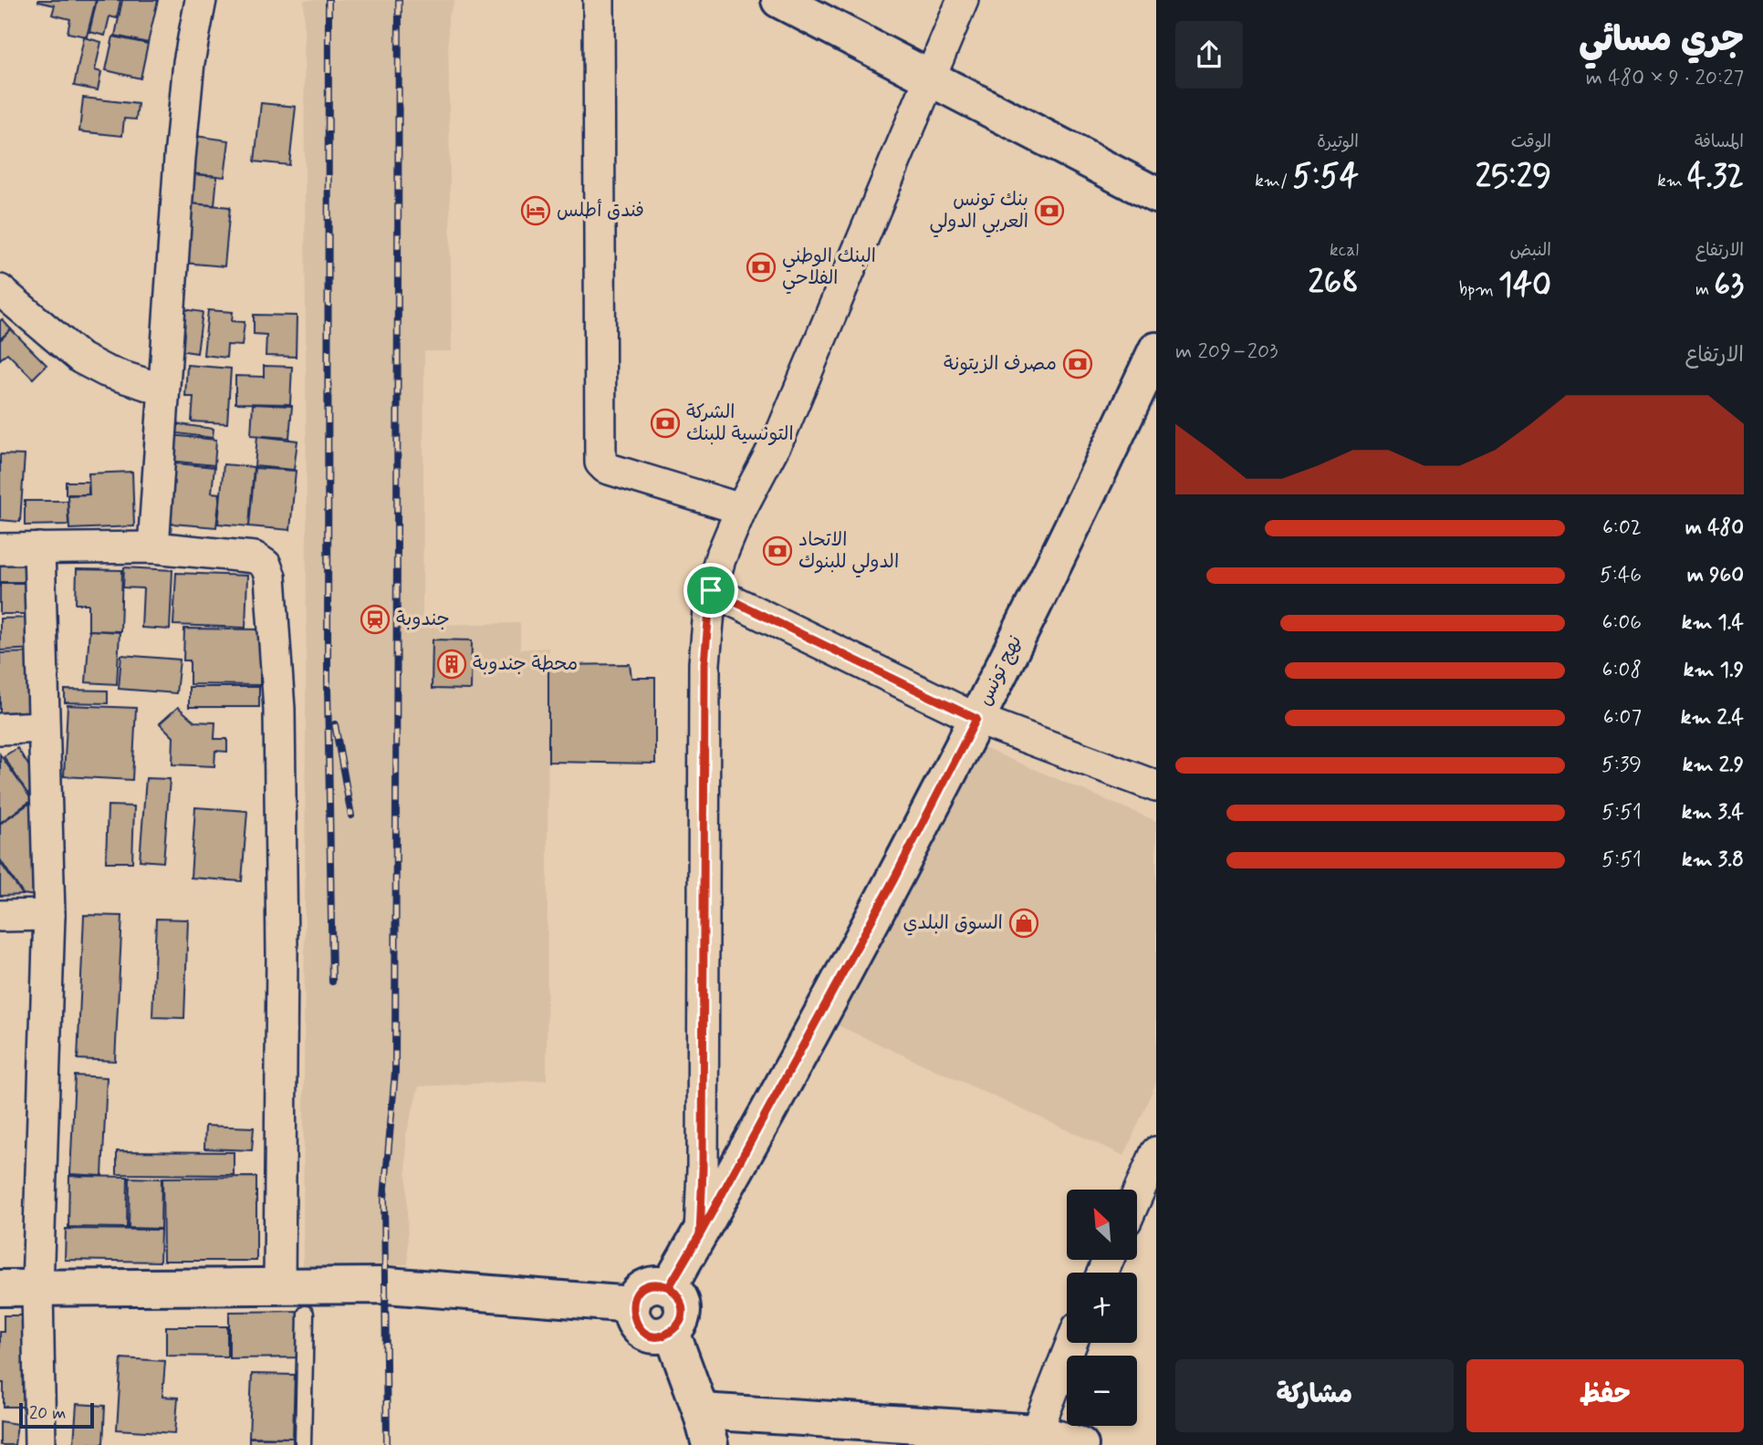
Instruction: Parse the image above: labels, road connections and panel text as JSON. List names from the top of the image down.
{
  "streets": {
    "street": ["نهج تونس"]
  },
  "places": {
    "hotel": ["فندق أطلس"],
    "bank": [
      "بنك تونس العربي الدولي",
      "البنك الوطني الفلاحي",
      "مصرف الزيتونة",
      "الشركة التونسية للبنك",
      "الاتحاد الدولي للبنوك"
    ],
    "station": ["جندوبة"],
    "building": ["محطة جندوبة"],
    "shop": ["السوق البلدي"]
  },
  "scale_bar": "20 m",
  "north": "top left",
  "page": {
    "heading": ["جري مسائي", "20:27 · 9 × 480 m"],
    "stats": [
      ["المسافة", "4.32 km"],
      ["الوقت", "25:29"],
      ["الوتيرة", "5:54 /km"],
      ["الارتفاع", "63 m"],
      ["النبض", "140 bpm"],
      ["kcal", "268"]
    ],
    "chart": ["الارتفاع", "203–209 m"],
    "list": [
      {
        "name": "480 m",
        "note": "6:02"
      },
      {
        "name": "960 m",
        "note": "5:46"
      },
      {
        "name": "1.4 km",
        "note": "6:06"
      },
      {
        "name": "1.9 km",
        "note": "6:08"
      },
      {
        "name": "2.4 km",
        "note": "6:07"
      },
      {
        "name": "2.9 km",
        "note": "5:39"
      },
      {
        "name": "3.4 km",
        "note": "5:51"
      },
      {
        "name": "3.8 km",
        "note": "5:51"
      }
    ],
    "map_buttons": ["+", "−"],
    "buttons": ["حفظ", "مشاركة"],
    "scale": "20 m"
  }
}
